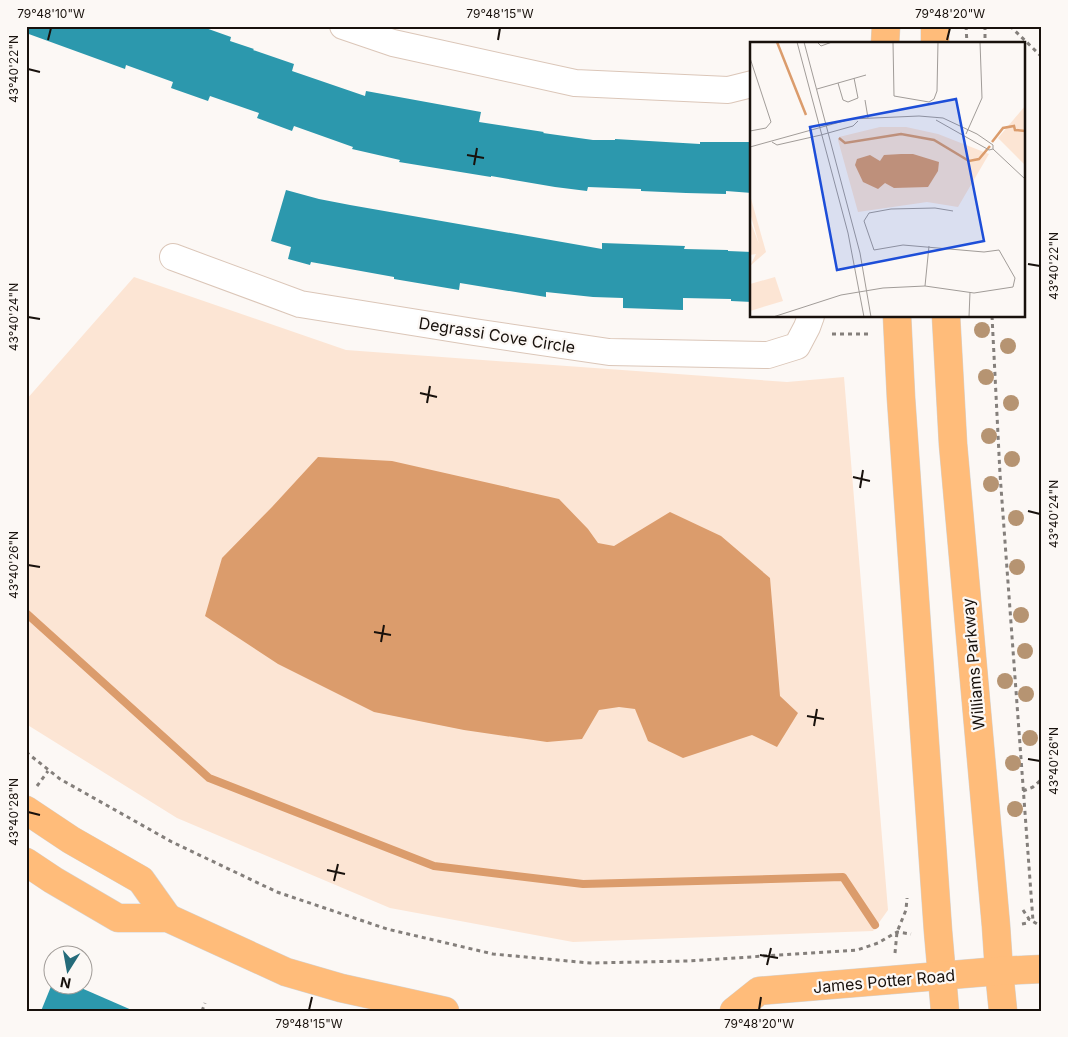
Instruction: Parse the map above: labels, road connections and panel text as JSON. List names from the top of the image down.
{
  "streets": {
    "main road": ["Williams Parkway", "James Potter Road"],
    "street": ["Degrassi Cove Circle"]
  },
  "crossings": [
    ["Williams Parkway", "James Potter Road"]
  ],
  "north": "bottom",
  "coordinates": [
    "79°48'10\"W",
    "79°48'15\"W",
    "79°48'20\"W",
    "43°40'22\"N",
    "43°40'24\"N",
    "43°40'26\"N",
    "43°40'28\"N"
  ]
}
